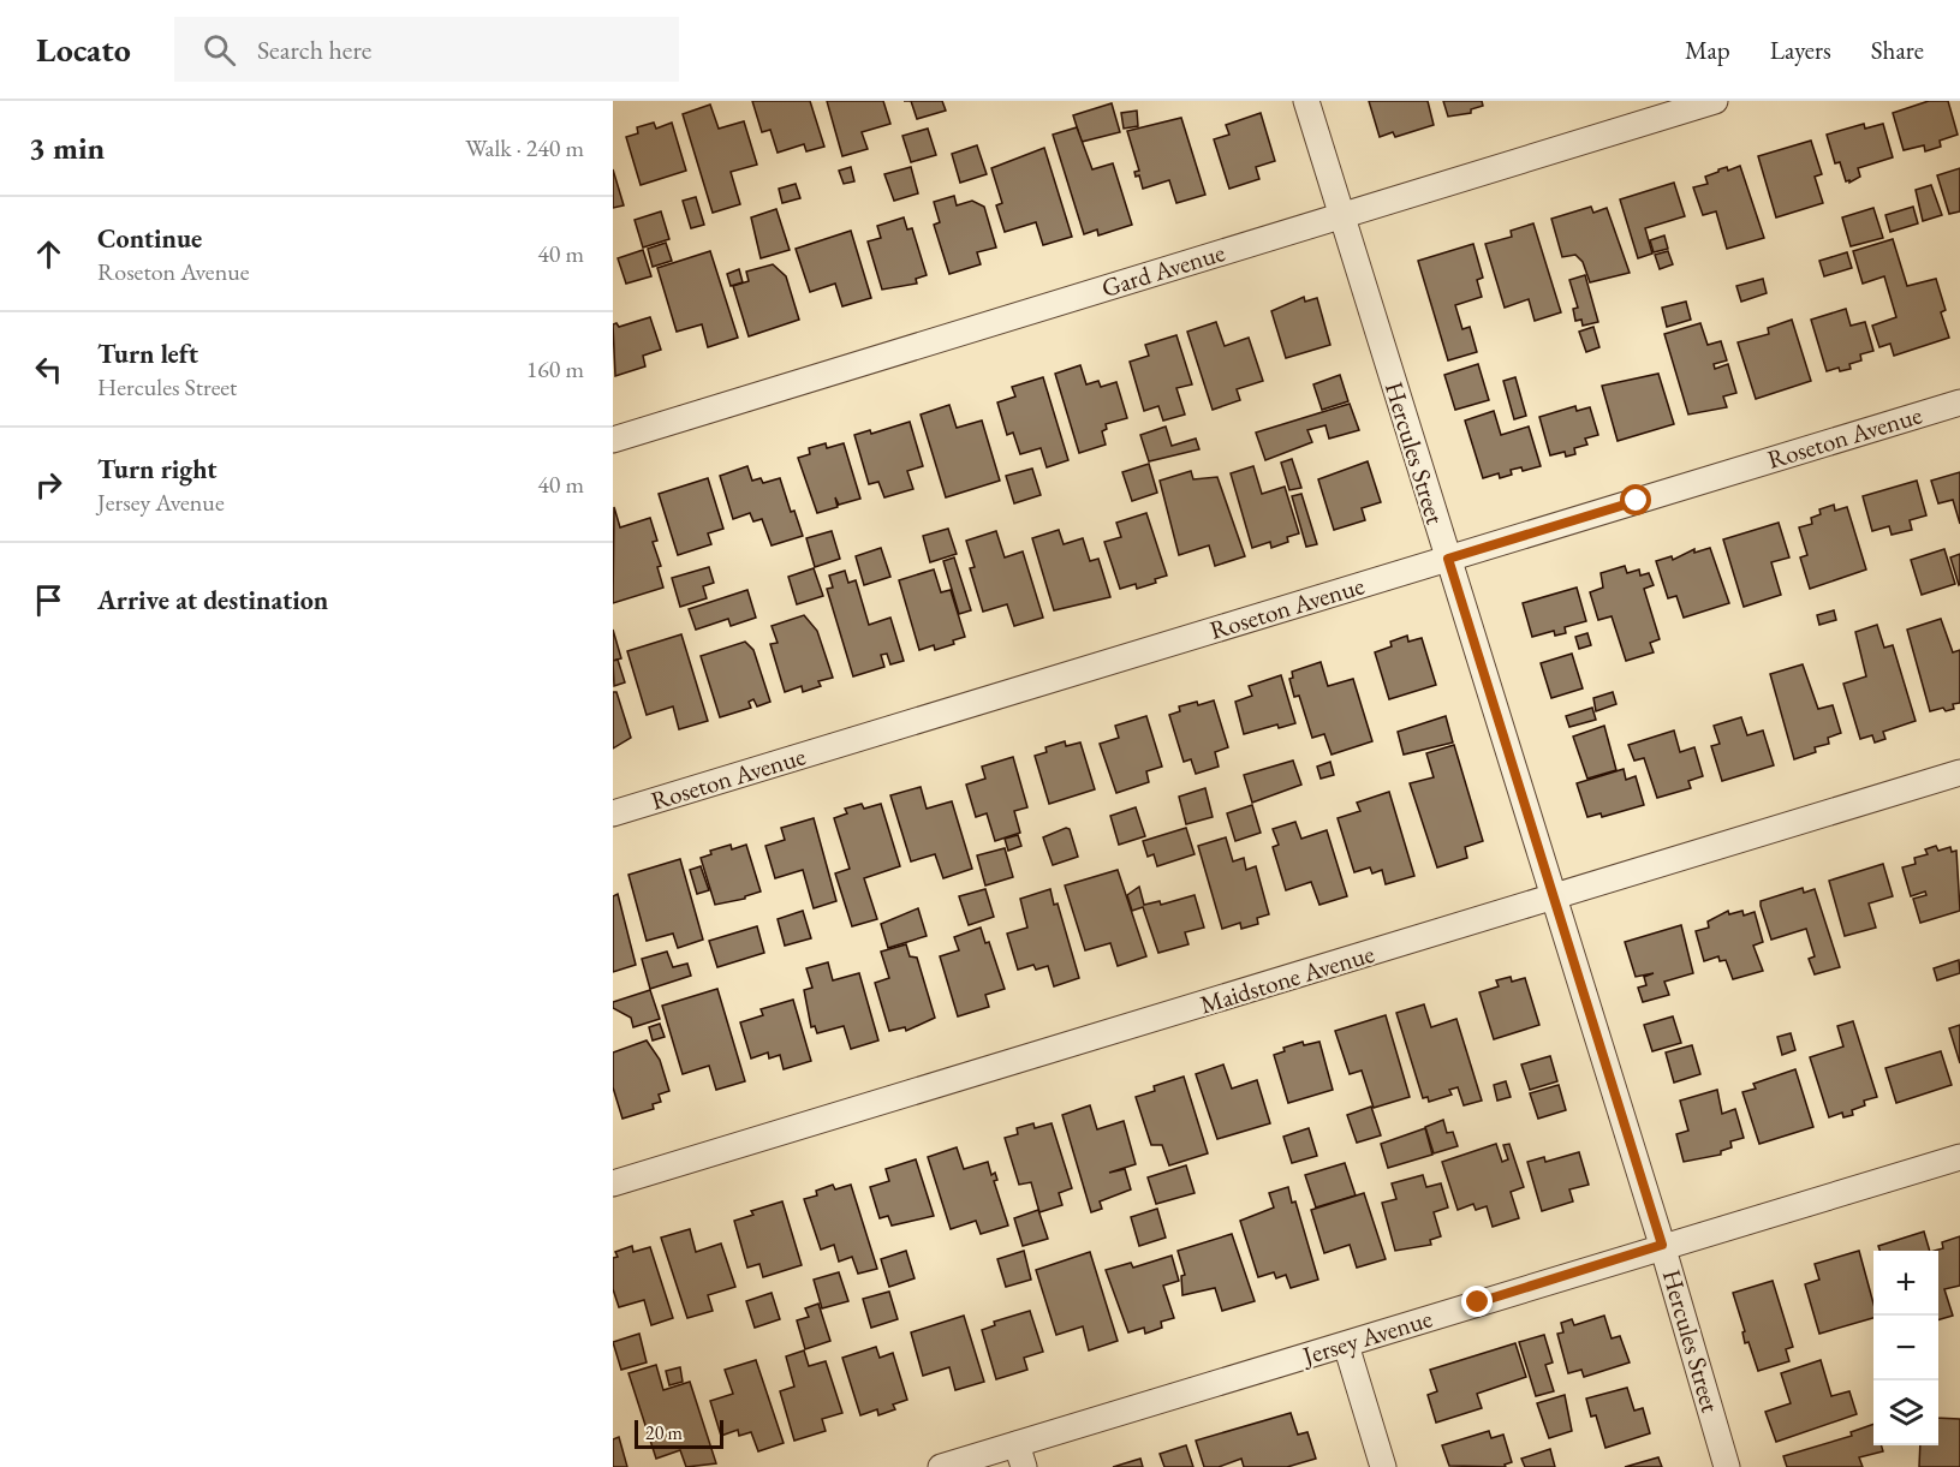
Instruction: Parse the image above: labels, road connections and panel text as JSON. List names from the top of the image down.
{
  "streets": {
    "street": [
      "Gard Avenue",
      "Roseton Avenue",
      "Hercules Street",
      "Maidstone Avenue",
      "Jersey Avenue"
    ]
  },
  "crossings": [
    ["Gard Avenue", "Hercules Street"],
    ["Roseton Avenue", "Hercules Street"],
    ["Hercules Street", "Maidstone Avenue"],
    ["Hercules Street", "Jersey Avenue"]
  ],
  "scale_bar": "20 m",
  "page": {
    "header": "Locato",
    "search": "Search here",
    "nav": ["Map", "Layers", "Share"],
    "heading": ["3 min", "Walk · 240 m"],
    "list": [
      ["Continue", "Roseton Avenue", "40 m"],
      ["Turn left", "Hercules Street", "160 m"],
      ["Turn right", "Jersey Avenue", "40 m"],
      "Arrive at destination"
    ],
    "map_buttons": ["+", "−"],
    "scale": "20 m"
  }
}
